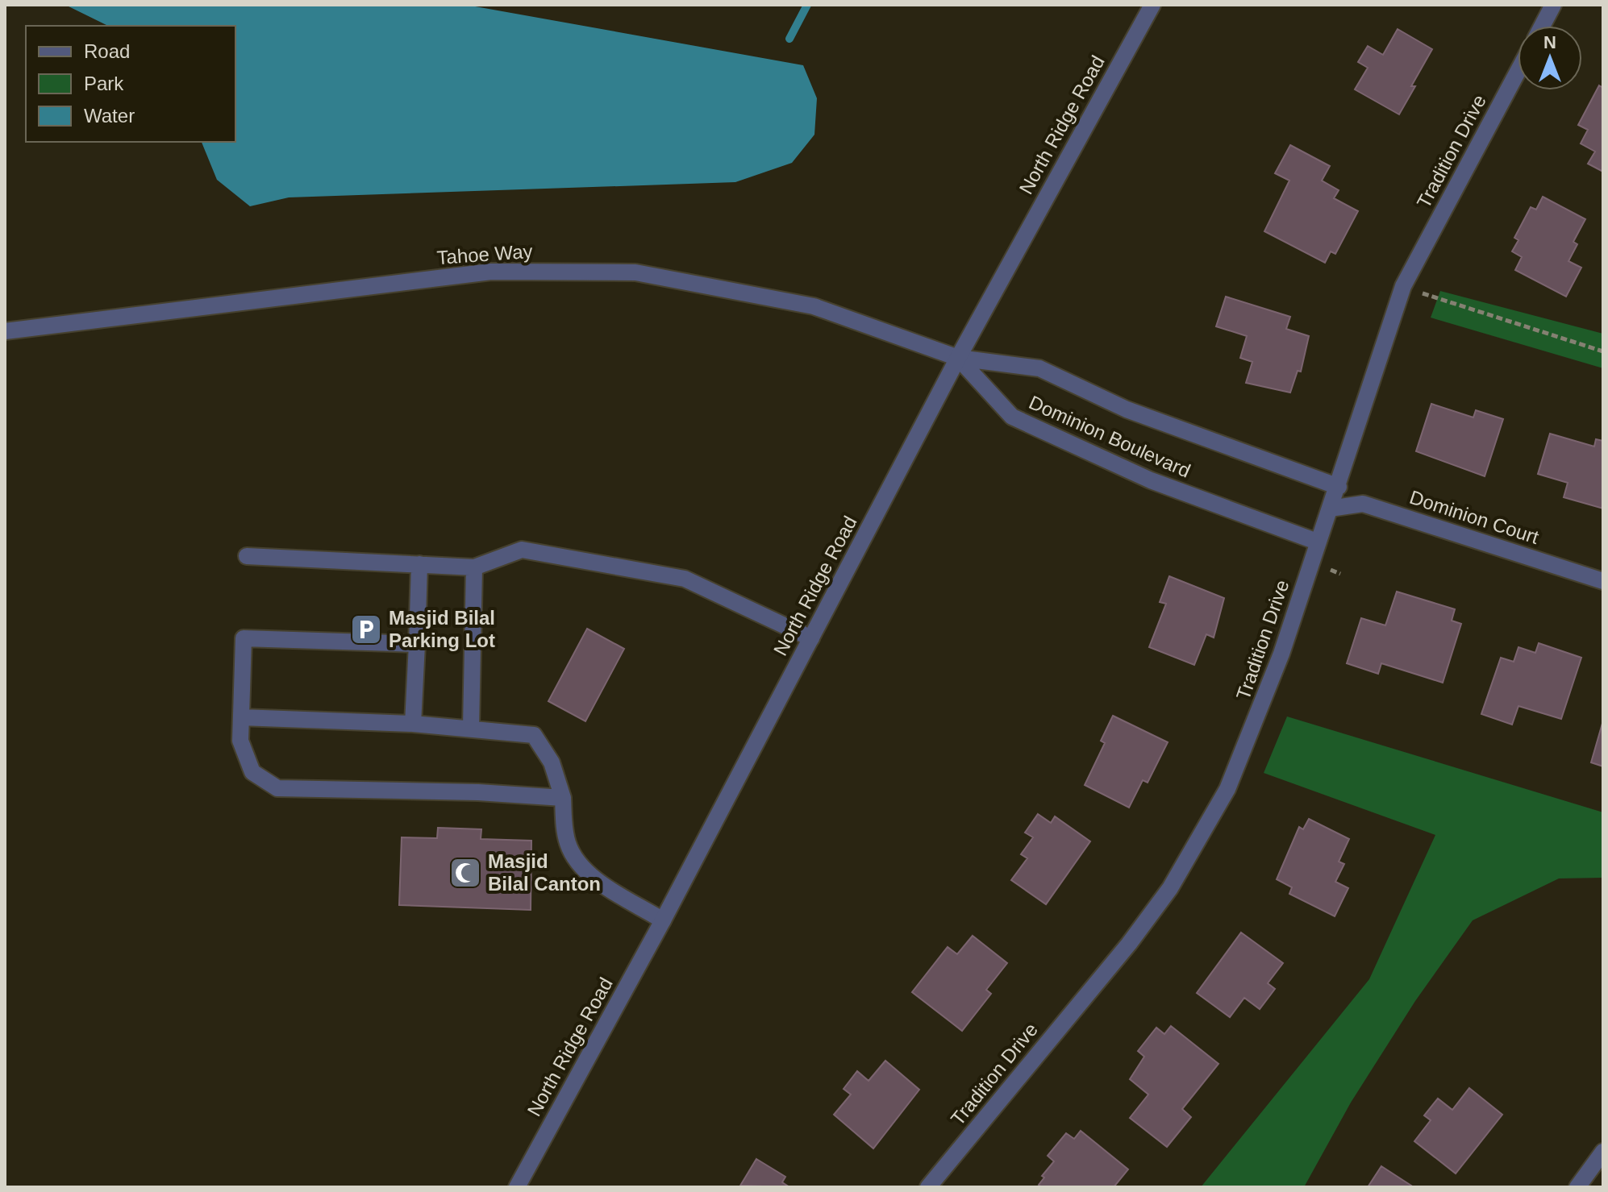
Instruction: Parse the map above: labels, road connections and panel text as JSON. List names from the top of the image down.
{
  "streets": {
    "street": [
      "North Ridge Road",
      "Tradition Drive",
      "Tahoe Way",
      "Dominion Boulevard",
      "Dominion Court"
    ]
  },
  "crossings": [
    ["North Ridge Road", "Tahoe Way"],
    ["North Ridge Road", "Dominion Boulevard"],
    ["Tradition Drive", "Dominion Boulevard"],
    ["Tradition Drive", "Dominion Court"],
    ["Tahoe Way", "Dominion Boulevard"]
  ],
  "places": {
    "parking": ["Masjid Bilal Parking Lot"],
    "mosque": ["Masjid Bilal Canton"]
  },
  "legend": ["Road", "Park", "Water"],
  "north": "top"
}
